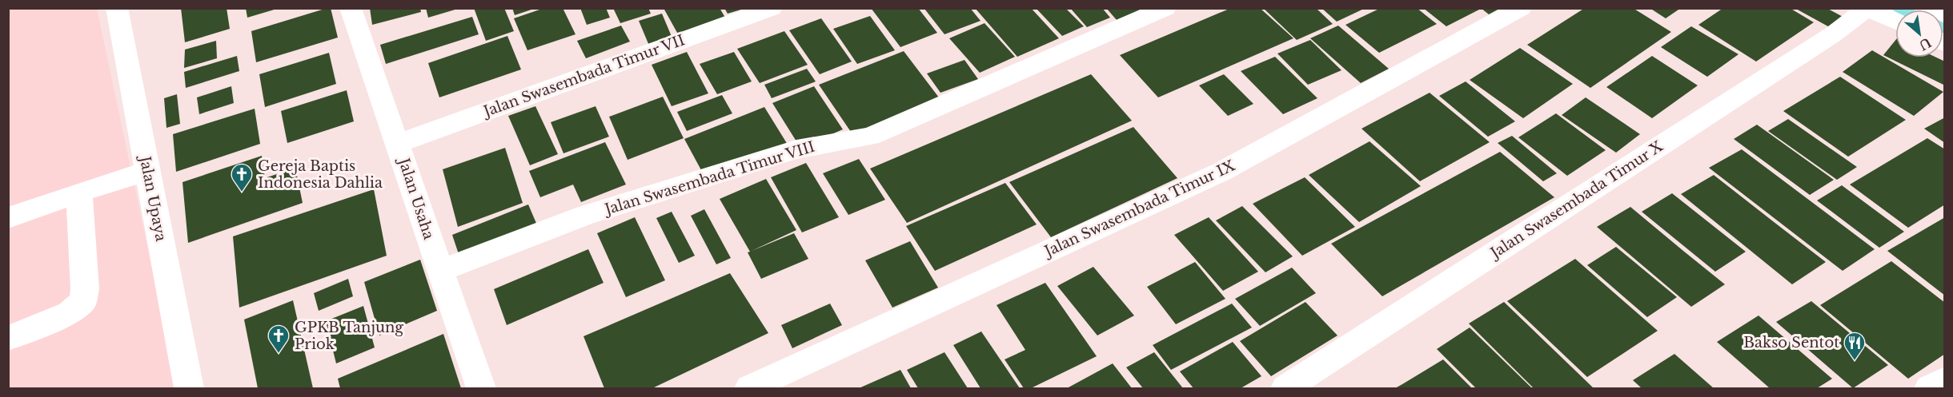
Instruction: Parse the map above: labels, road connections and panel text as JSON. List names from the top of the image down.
{
  "streets": {
    "street": [
      "Jalan Swasembada Timur VII",
      "Jalan Swasembada Timur VIII",
      "Jalan Upaya",
      "Jalan Usaha",
      "Jalan Swasembada Timur X",
      "Jalan Swasembada Timur IX"
    ]
  },
  "crossings": [
    ["Jalan Swasembada Timur VII", "Jalan Usaha"],
    ["Jalan Swasembada Timur VIII", "Jalan Usaha"]
  ],
  "places": {
    "church": ["Gereja Baptis Indonesia Dahlia", "GPKB Tanjung Priok"],
    "restaurant": ["Bakso Sentot"]
  },
  "north": "bottom right"
}
